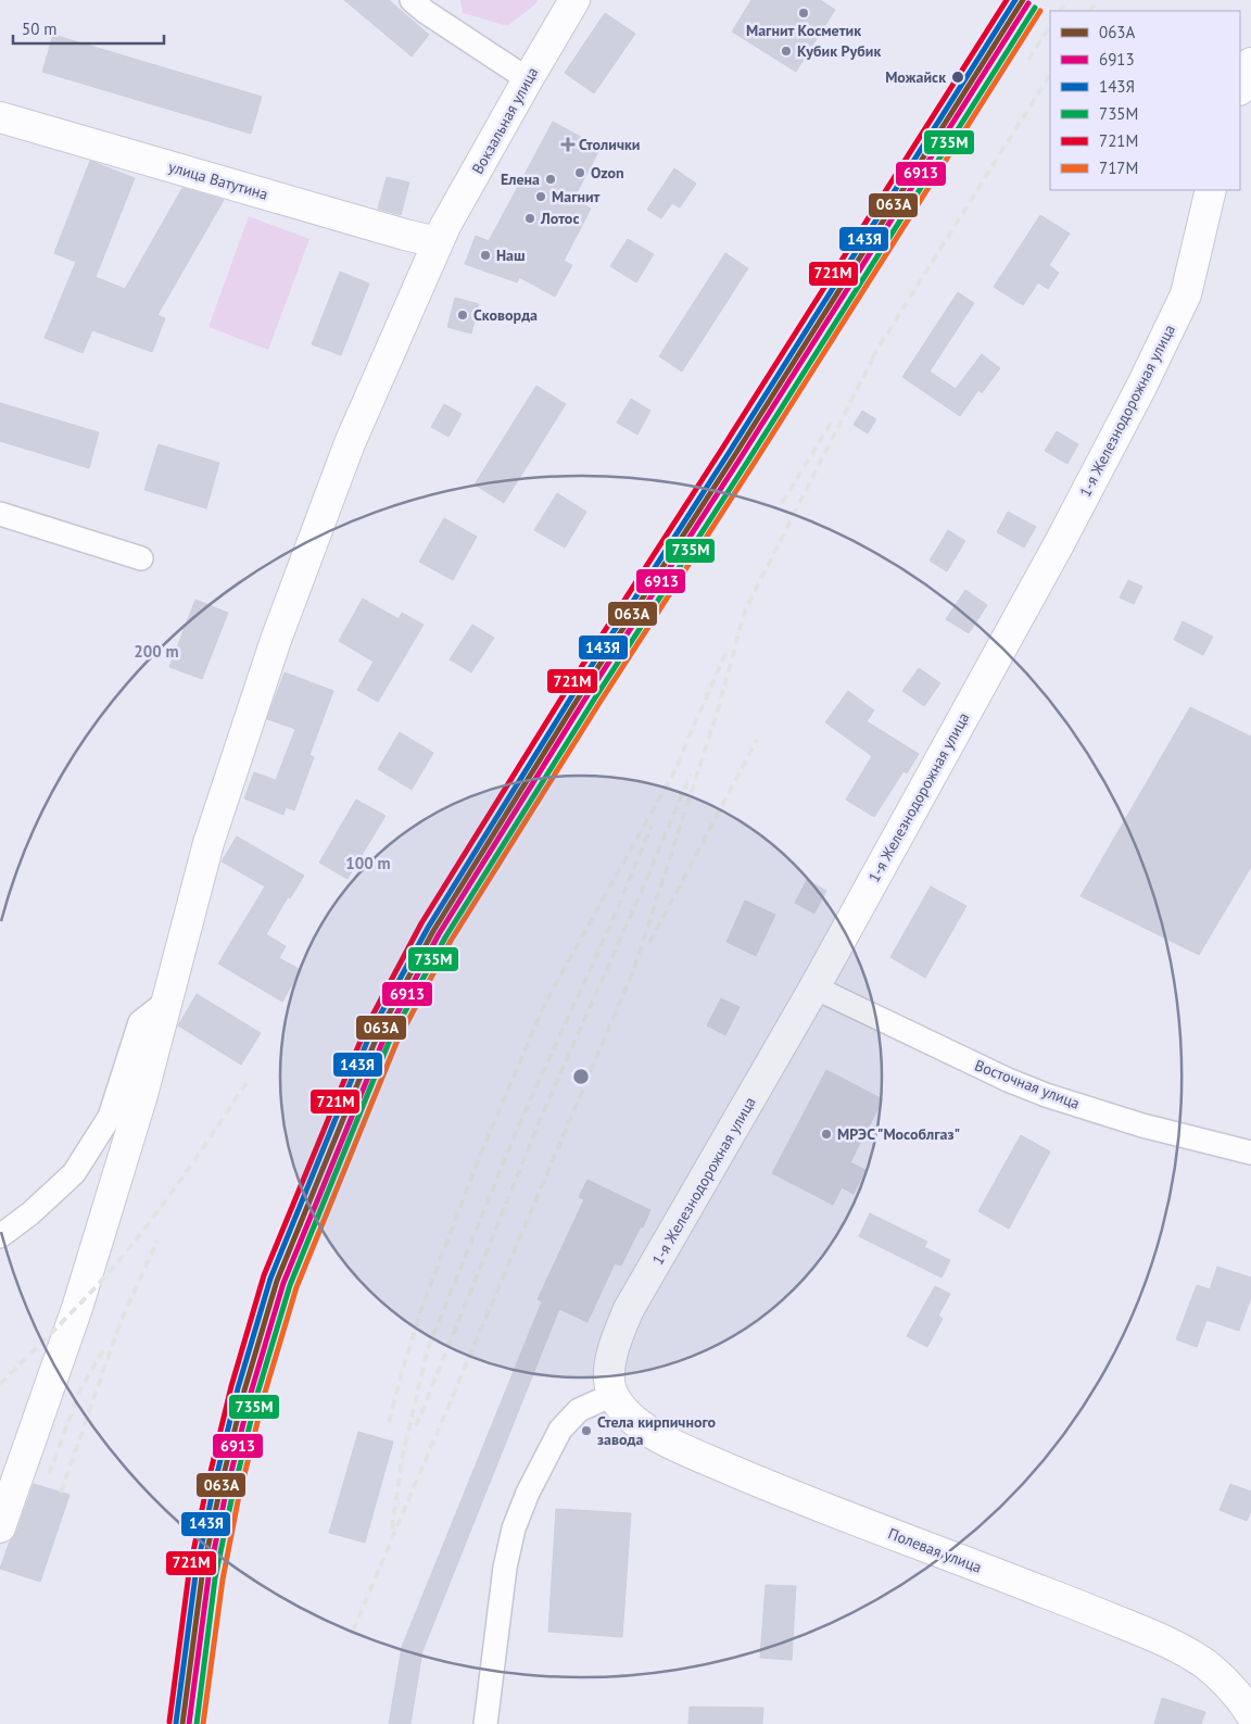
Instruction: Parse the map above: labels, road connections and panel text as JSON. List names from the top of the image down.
{
  "streets": {
    "main road": [
      "Вокзальная улица",
      "улица Ватутина",
      "1-я Железнодорожная улица",
      "Полевая улица"
    ],
    "street": ["Восточная улица"]
  },
  "crossings": [
    ["Вокзальная улица", "улица Ватутина"],
    ["1-я Железнодорожная улица", "Восточная улица"],
    ["1-я Железнодорожная улица", "Полевая улица"]
  ],
  "places": {
    "other": [
      "Магнит Косметик",
      "Кубик Рубик",
      "Можайск",
      "Ozon",
      "Елена",
      "Магнит",
      "Лотос",
      "Наш",
      "Сковорда",
      "МРЭС \"Мособлгаз\"",
      "Стела кирпичного завода"
    ],
    "health": ["Столички"]
  },
  "lines": [
    "transit line 063А",
    "transit line 143Я",
    "transit line 721М",
    "transit line 6913",
    "transit line 735М",
    "transit line 717М"
  ],
  "legend": [
    "063А",
    "6913",
    "143Я",
    "735М",
    "721М",
    "717М"
  ],
  "scale_bar": "50 m",
  "rings": ["200 m", "100 m"]
}
